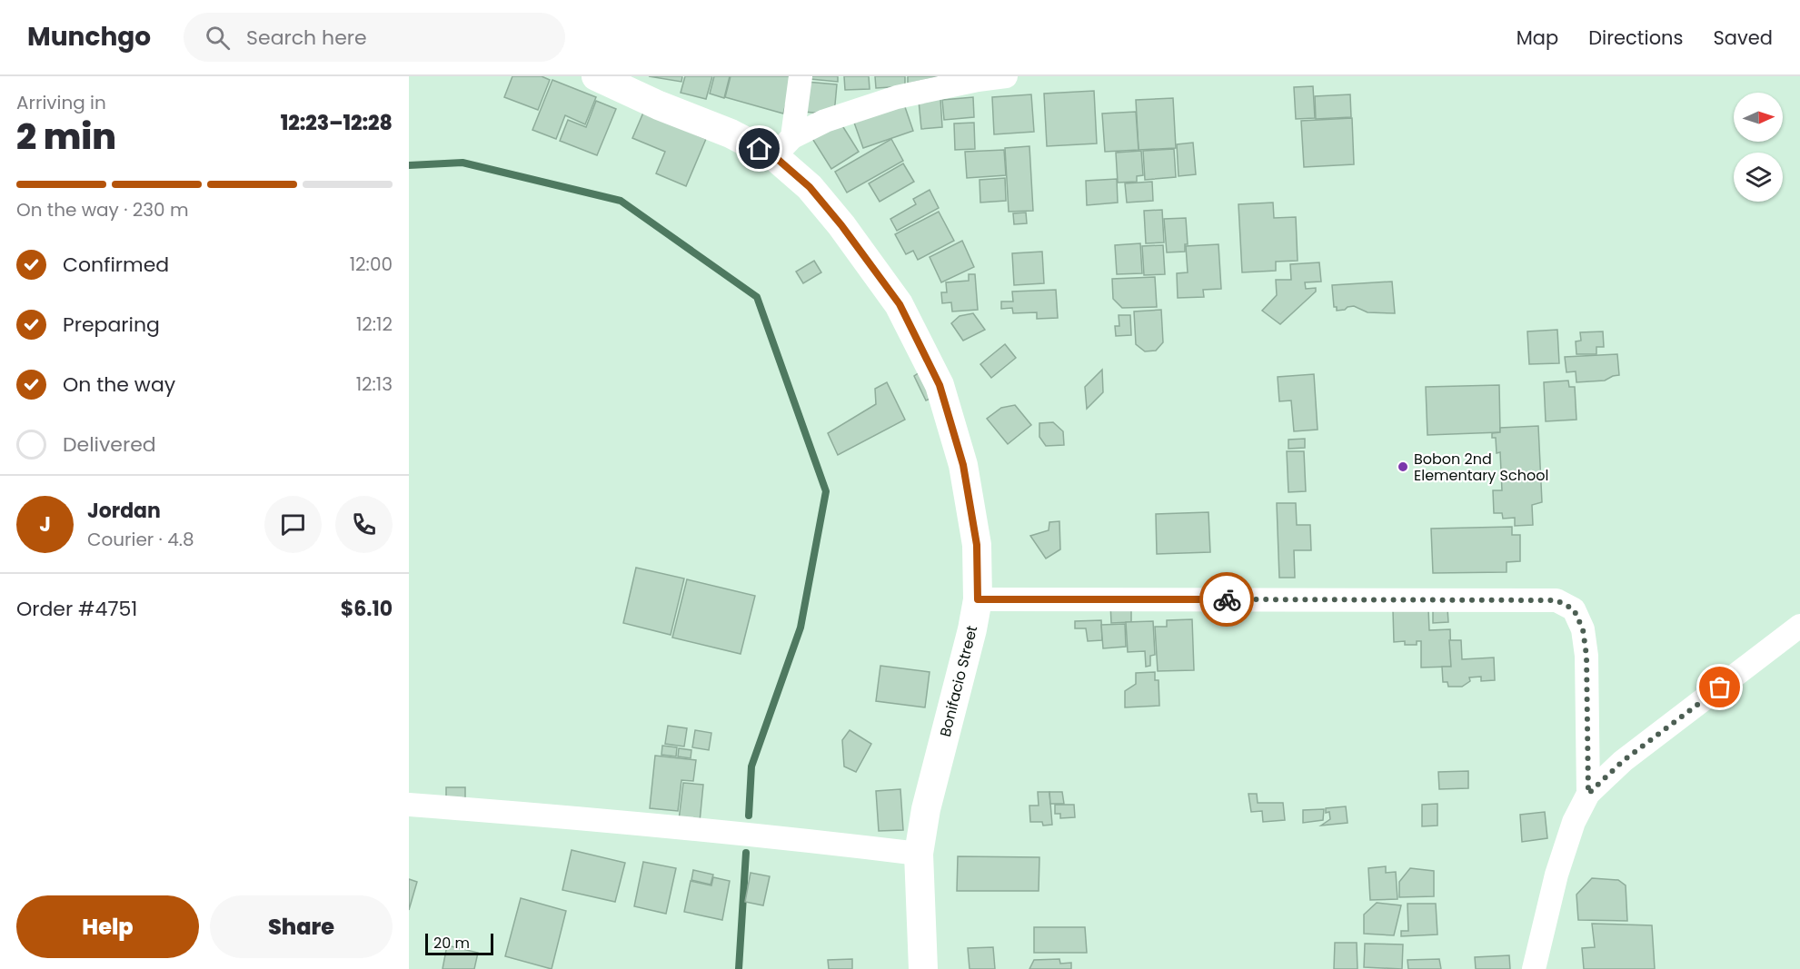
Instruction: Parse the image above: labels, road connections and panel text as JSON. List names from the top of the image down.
{
  "streets": {
    "street": ["Bonifacio Street"]
  },
  "places": ["Bobon 2nd Elementary School"],
  "scale_bar": "20 m",
  "north": "right",
  "page": {
    "header": "Munchgo",
    "search": "Search here",
    "nav": ["Map", "Directions", "Saved"],
    "heading": ["2 min", "Arriving in", "12:23–12:28"],
    "panel": [
      "Jordan",
      "Courier · 4.8",
      "Order #4751",
      "$6.10"
    ],
    "bar": "On the way · 230 m",
    "list": [
      ["Confirmed", "12:00"],
      ["Preparing", "12:12"],
      ["On the way", "12:13"],
      "Delivered"
    ],
    "round": "J",
    "buttons": ["Help", "Share"],
    "scale": "20 m"
  }
}
